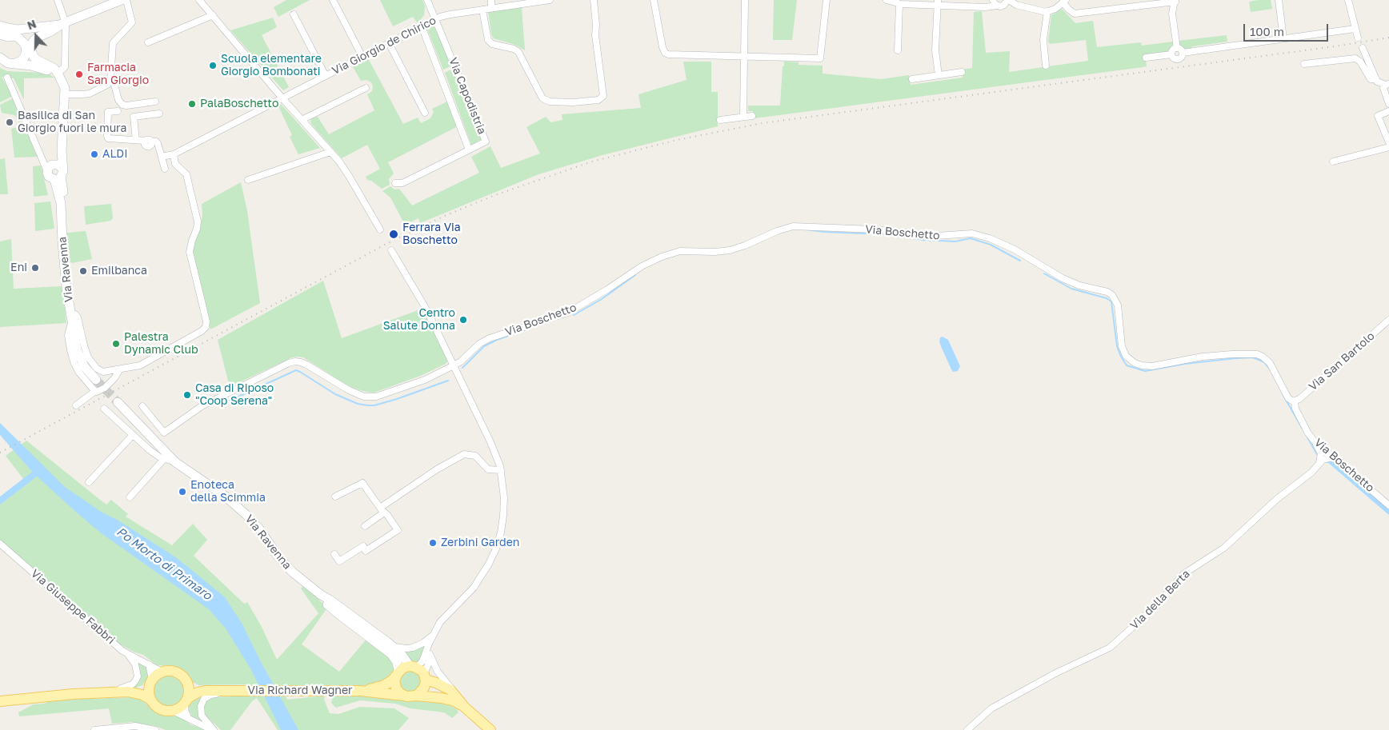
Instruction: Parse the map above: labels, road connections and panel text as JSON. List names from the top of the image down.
{
  "streets": {
    "main road": ["Via Ravenna", "Via Richard Wagner"],
    "street": [
      "Via Giorgio de Chirico",
      "Via Capodistria",
      "Via Boschetto",
      "Via San Bartolo",
      "Via della Berta",
      "Via Giuseppe Fabbri"
    ]
  },
  "crossings": [
    ["Via Giorgio de Chirico", "Via Capodistria"],
    ["Via Boschetto", "Via San Bartolo"],
    ["Via Boschetto", "Via della Berta"],
    ["Via Ravenna", "Via Richard Wagner"],
    ["Via Giuseppe Fabbri", "Via Richard Wagner"]
  ],
  "water": ["Po Morto di Primaro"],
  "places": [
    "Scuola elementare Giorgio Bombonati",
    "Farmacia San Giorgio",
    "PalaBoschetto",
    "Basilica di San Giorgio fuori le mura",
    "ALDI",
    "Ferrara Via Boschetto",
    "Eni",
    "Emilbanca",
    "Centro Salute Donna",
    "Palestra Dynamic Club",
    "Casa di Riposo \"Coop Serena\"",
    "Enoteca della Scimmia",
    "Zerbini Garden"
  ],
  "scale_bar": "100 m",
  "north": "top"
}
